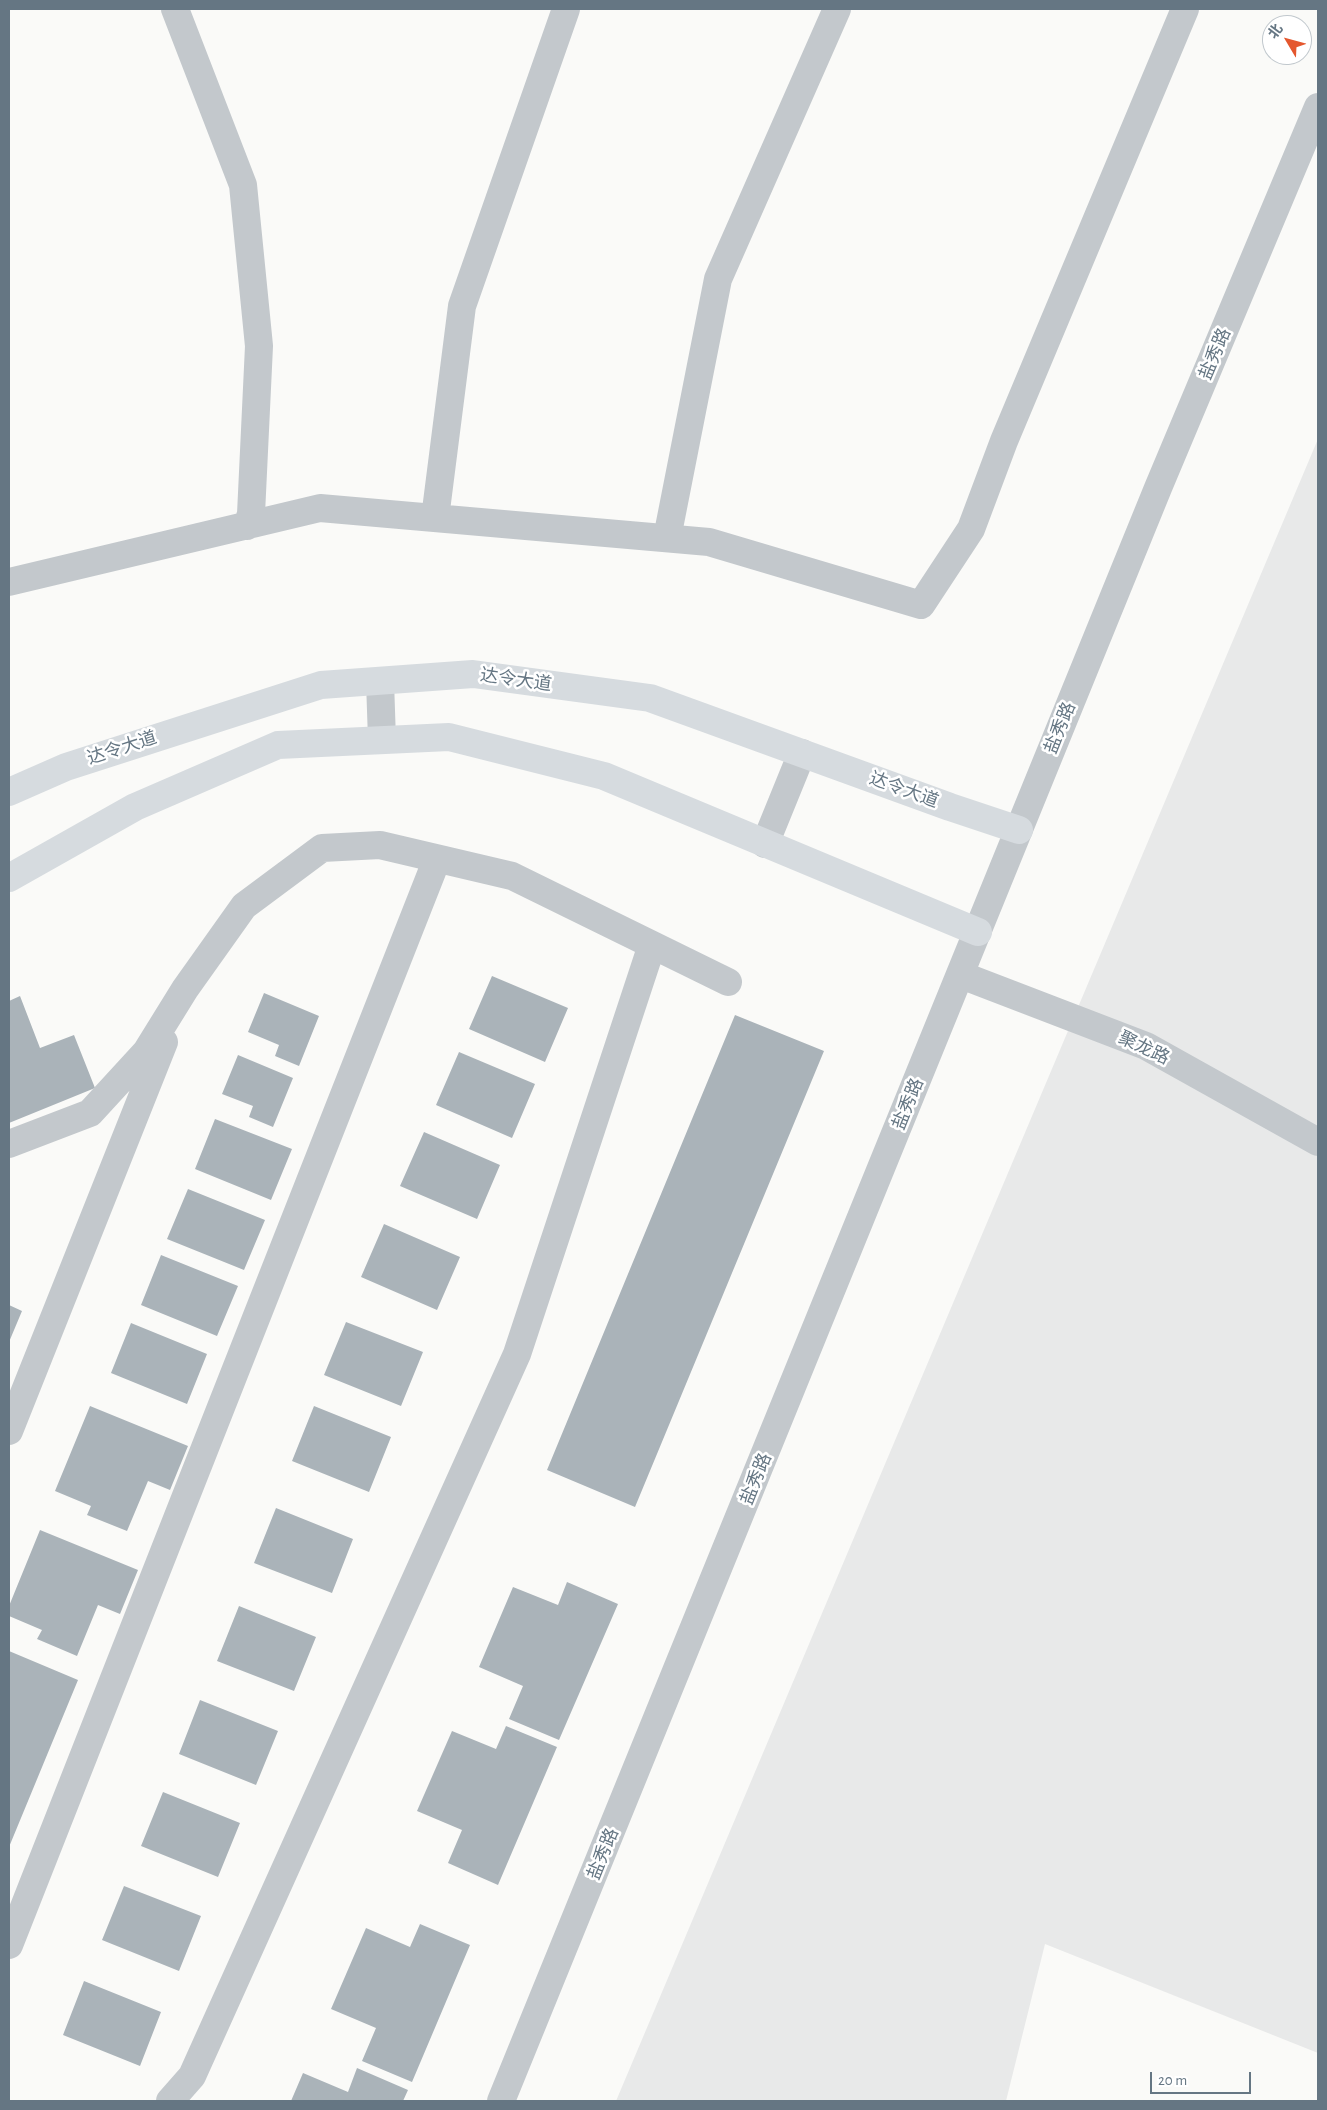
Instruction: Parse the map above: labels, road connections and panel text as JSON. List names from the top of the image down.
{
  "streets": {
    "street": ["盐秀路", "达令大道", "聚龙路"]
  },
  "crossings": [
    ["盐秀路", "达令大道"],
    ["盐秀路", "聚龙路"]
  ],
  "scale_bar": "20 m",
  "north": "top left"
}
